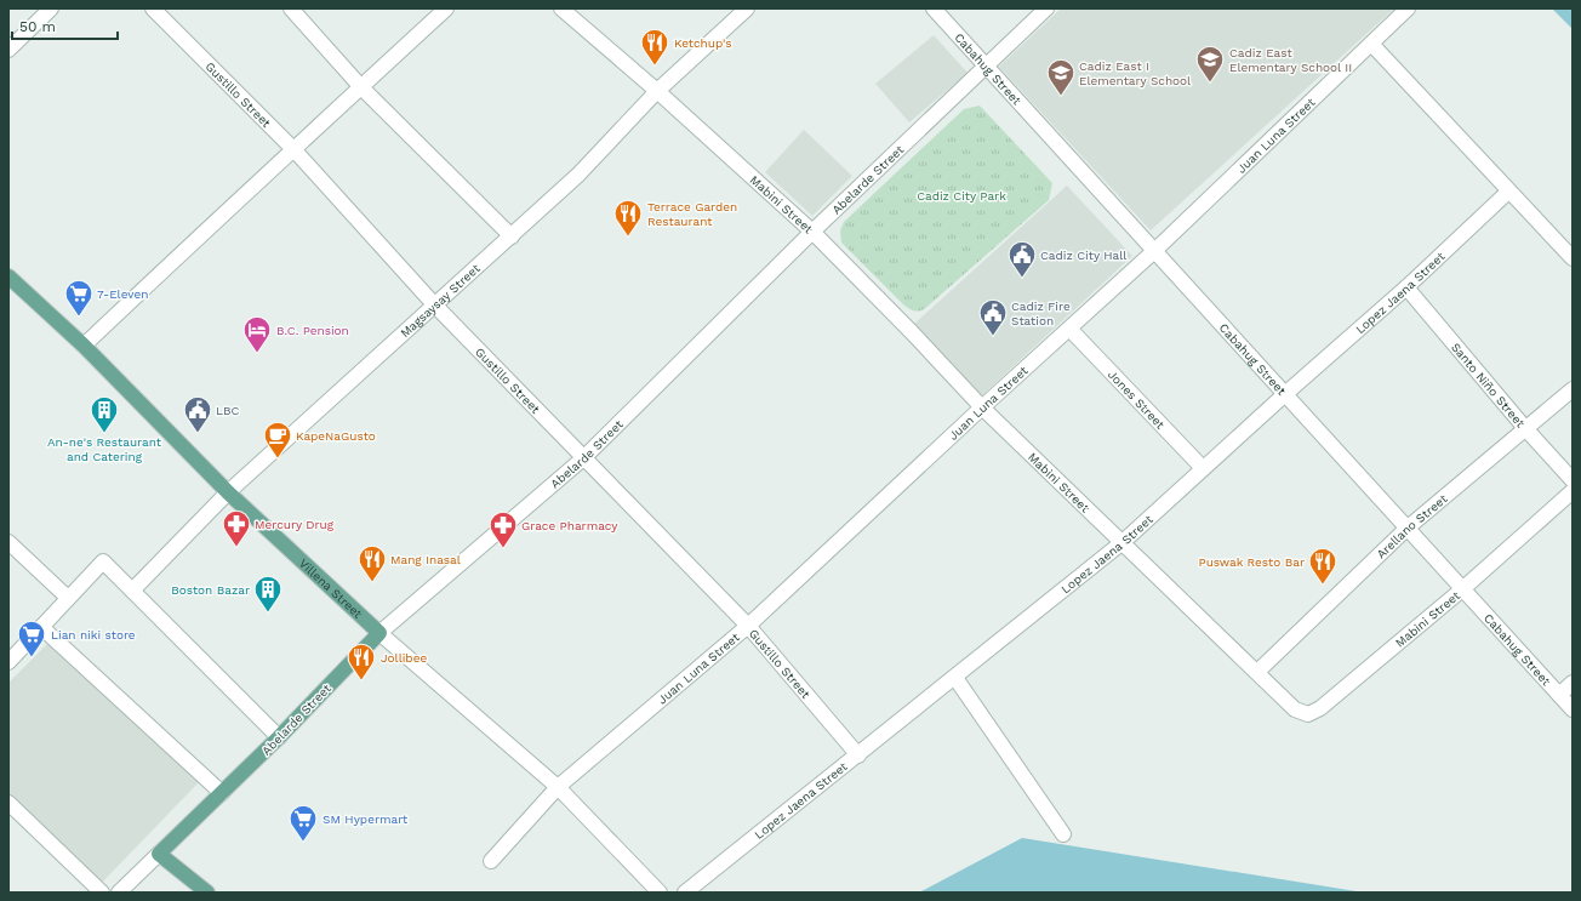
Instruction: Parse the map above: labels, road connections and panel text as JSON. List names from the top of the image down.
{
  "streets": {
    "main road": ["Abelarde Street", "Villena Street"],
    "street": [
      "Cabahug Street",
      "Gustillo Street",
      "Juan Luna Street",
      "Mabini Street",
      "Lopez Jaena Street",
      "Magsaysay Street",
      "Santo Niño Street",
      "Jones Street",
      "Arellano Street"
    ]
  },
  "crossings": [
    ["Cabahug Street", "Juan Luna Street"],
    ["Cabahug Street", "Abelarde Street"],
    ["Cabahug Street", "Mabini Street"],
    ["Cabahug Street", "Lopez Jaena Street"],
    ["Cabahug Street", "Arellano Street"],
    ["Gustillo Street", "Juan Luna Street"],
    ["Gustillo Street", "Abelarde Street"],
    ["Gustillo Street", "Lopez Jaena Street"],
    ["Gustillo Street", "Magsaysay Street"],
    ["Juan Luna Street", "Mabini Street"],
    ["Juan Luna Street", "Jones Street"],
    ["Juan Luna Street", "Villena Street"],
    ["Abelarde Street", "Mabini Street"],
    ["Abelarde Street", "Villena Street"],
    ["Mabini Street", "Lopez Jaena Street"],
    ["Mabini Street", "Magsaysay Street"],
    ["Mabini Street", "Arellano Street"],
    ["Lopez Jaena Street", "Santo Niño Street"],
    ["Lopez Jaena Street", "Jones Street"],
    ["Magsaysay Street", "Villena Street"],
    ["Santo Niño Street", "Arellano Street"]
  ],
  "parks": ["Cadiz City Park"],
  "places": {
    "restaurant": [
      "Ketchup's",
      "Terrace Garden Restaurant",
      "Mang Inasal",
      "Puswak Resto Bar",
      "Jollibee"
    ],
    "school or university": ["Cadiz East Elementary School II", "Cadiz East I Elementary School"],
    "public building": ["Cadiz City Hall", "Cadiz Fire Station", "LBC"],
    "supermarket": ["7-Eleven", "Lian niki store", "SM Hypermart"],
    "hotel": ["B.C. Pension"],
    "building": ["An-ne's Restaurant and Catering", "Boston Bazar"],
    "cafe": ["KapeNaGusto"],
    "pharmacy": ["Mercury Drug", "Grace Pharmacy"]
  },
  "scale_bar": "50 m"
}
